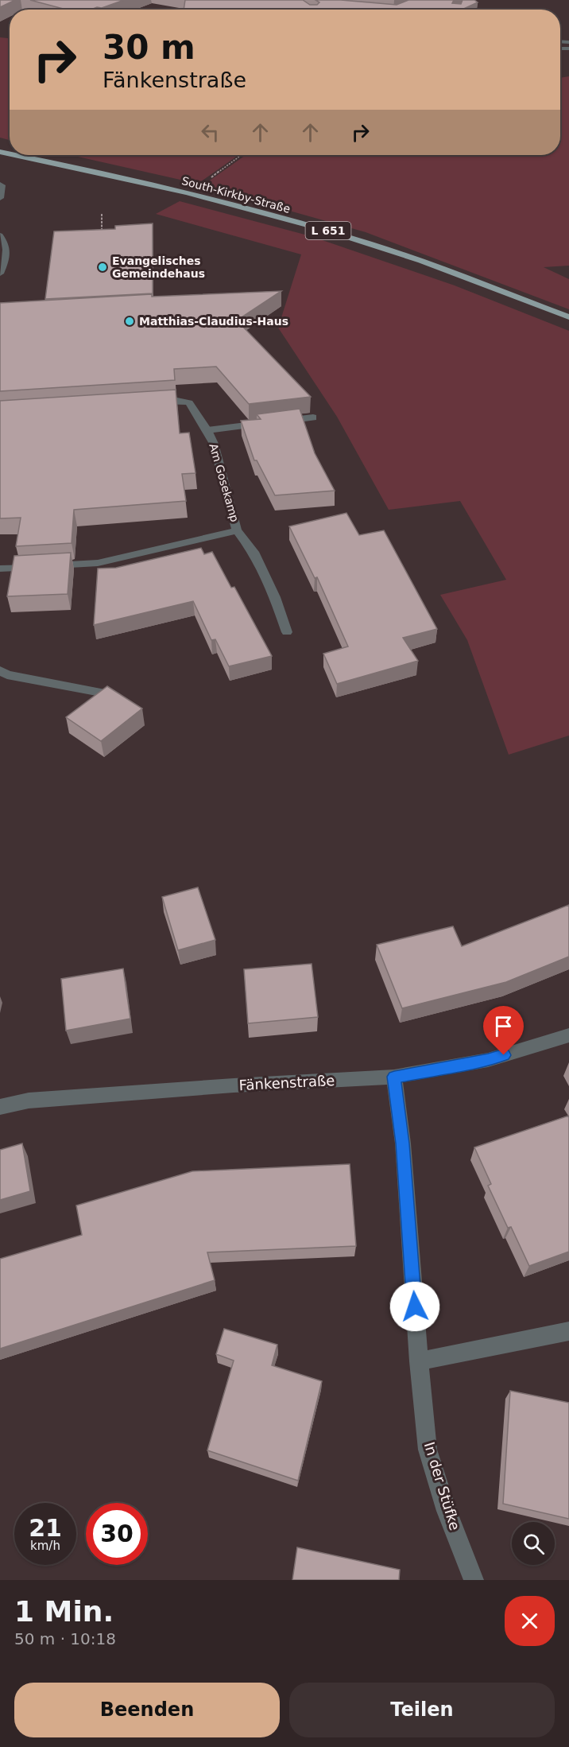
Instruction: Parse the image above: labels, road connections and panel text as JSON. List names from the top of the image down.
{
  "streets": {
    "main road": ["South-Kirkby-Straße", "L 651"],
    "street": ["Am Gosekamp", "Fänkenstraße", "In der Stüfke"]
  },
  "crossings": [
    ["Fänkenstraße", "In der Stüfke"]
  ],
  "places": ["Evangelisches Gemeindehaus", "Matthias-Claudius-Haus"],
  "page": {
    "turn": ["30 m", "Fänkenstraße"],
    "speed": "21 km/h",
    "limit": "30",
    "heading": ["1 Min.", "50 m · 10:18"],
    "buttons": ["Beenden", "Teilen"]
  }
}
